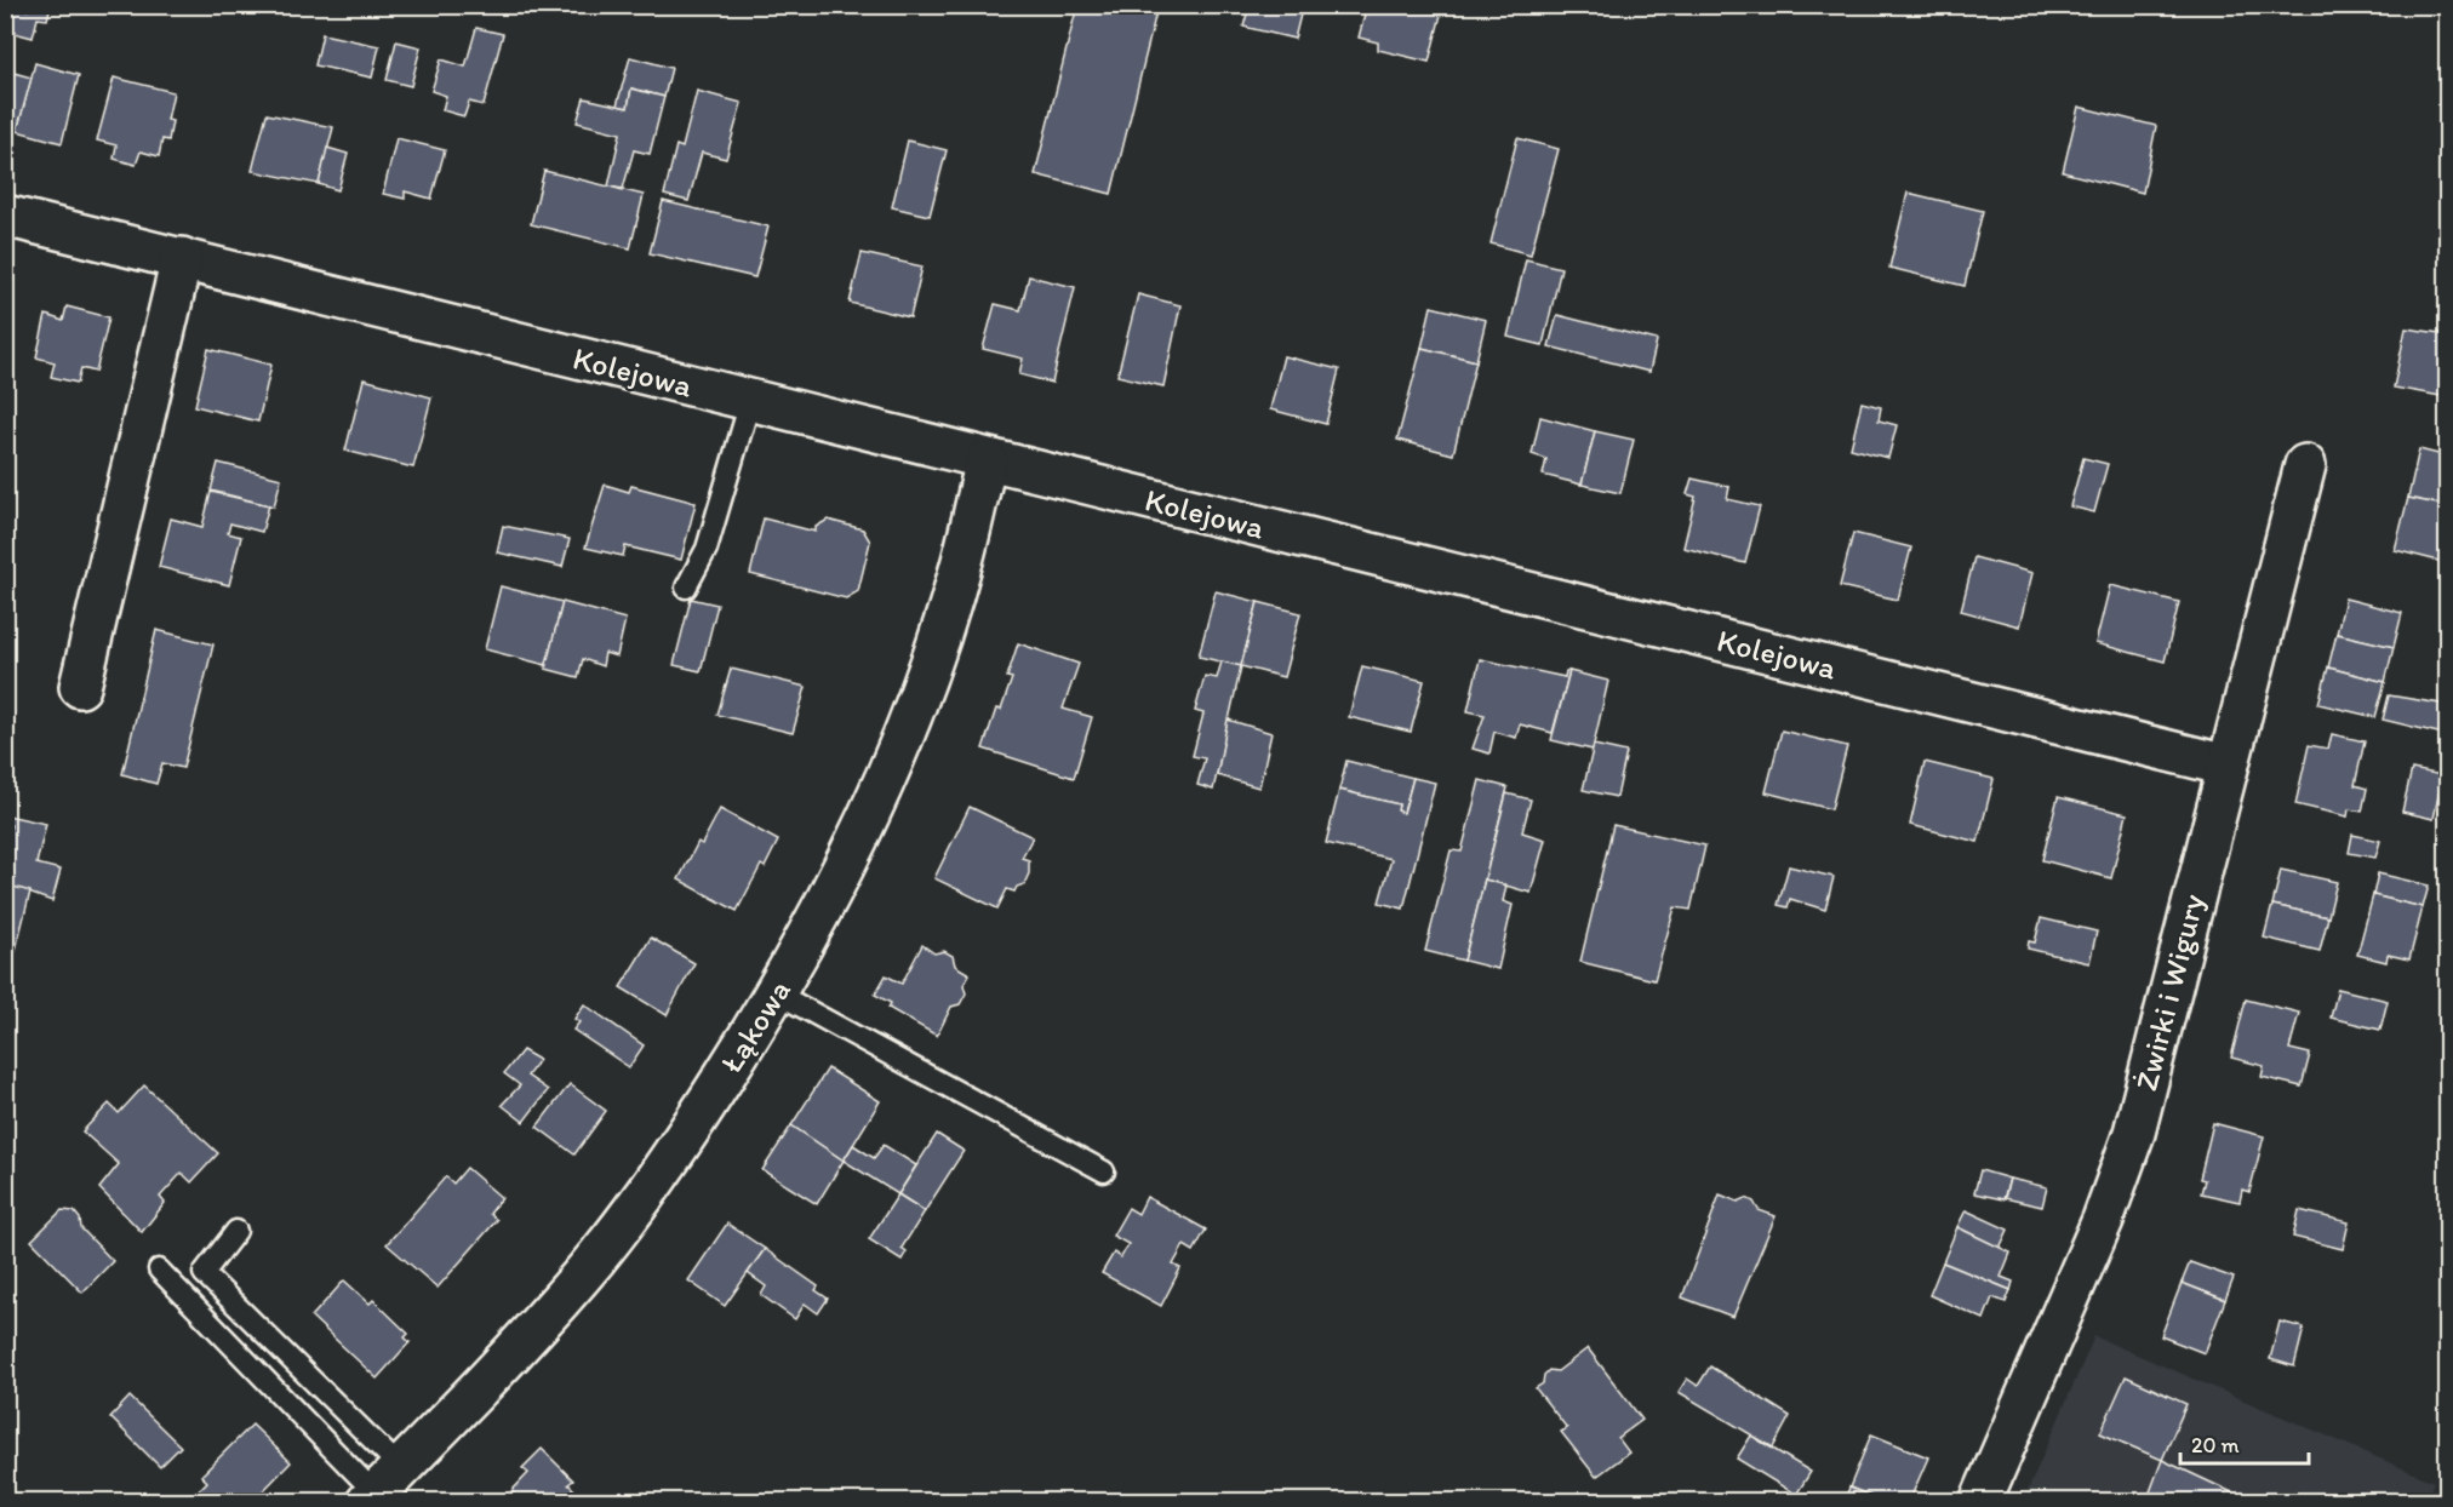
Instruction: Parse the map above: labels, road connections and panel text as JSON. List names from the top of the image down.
{
  "streets": {
    "street": ["Kolejowa", "Żwirki i Wigury", "Łąkowa"]
  },
  "crossings": [
    ["Kolejowa", "Żwirki i Wigury"],
    ["Kolejowa", "Łąkowa"]
  ],
  "scale_bar": "20 m"
}
